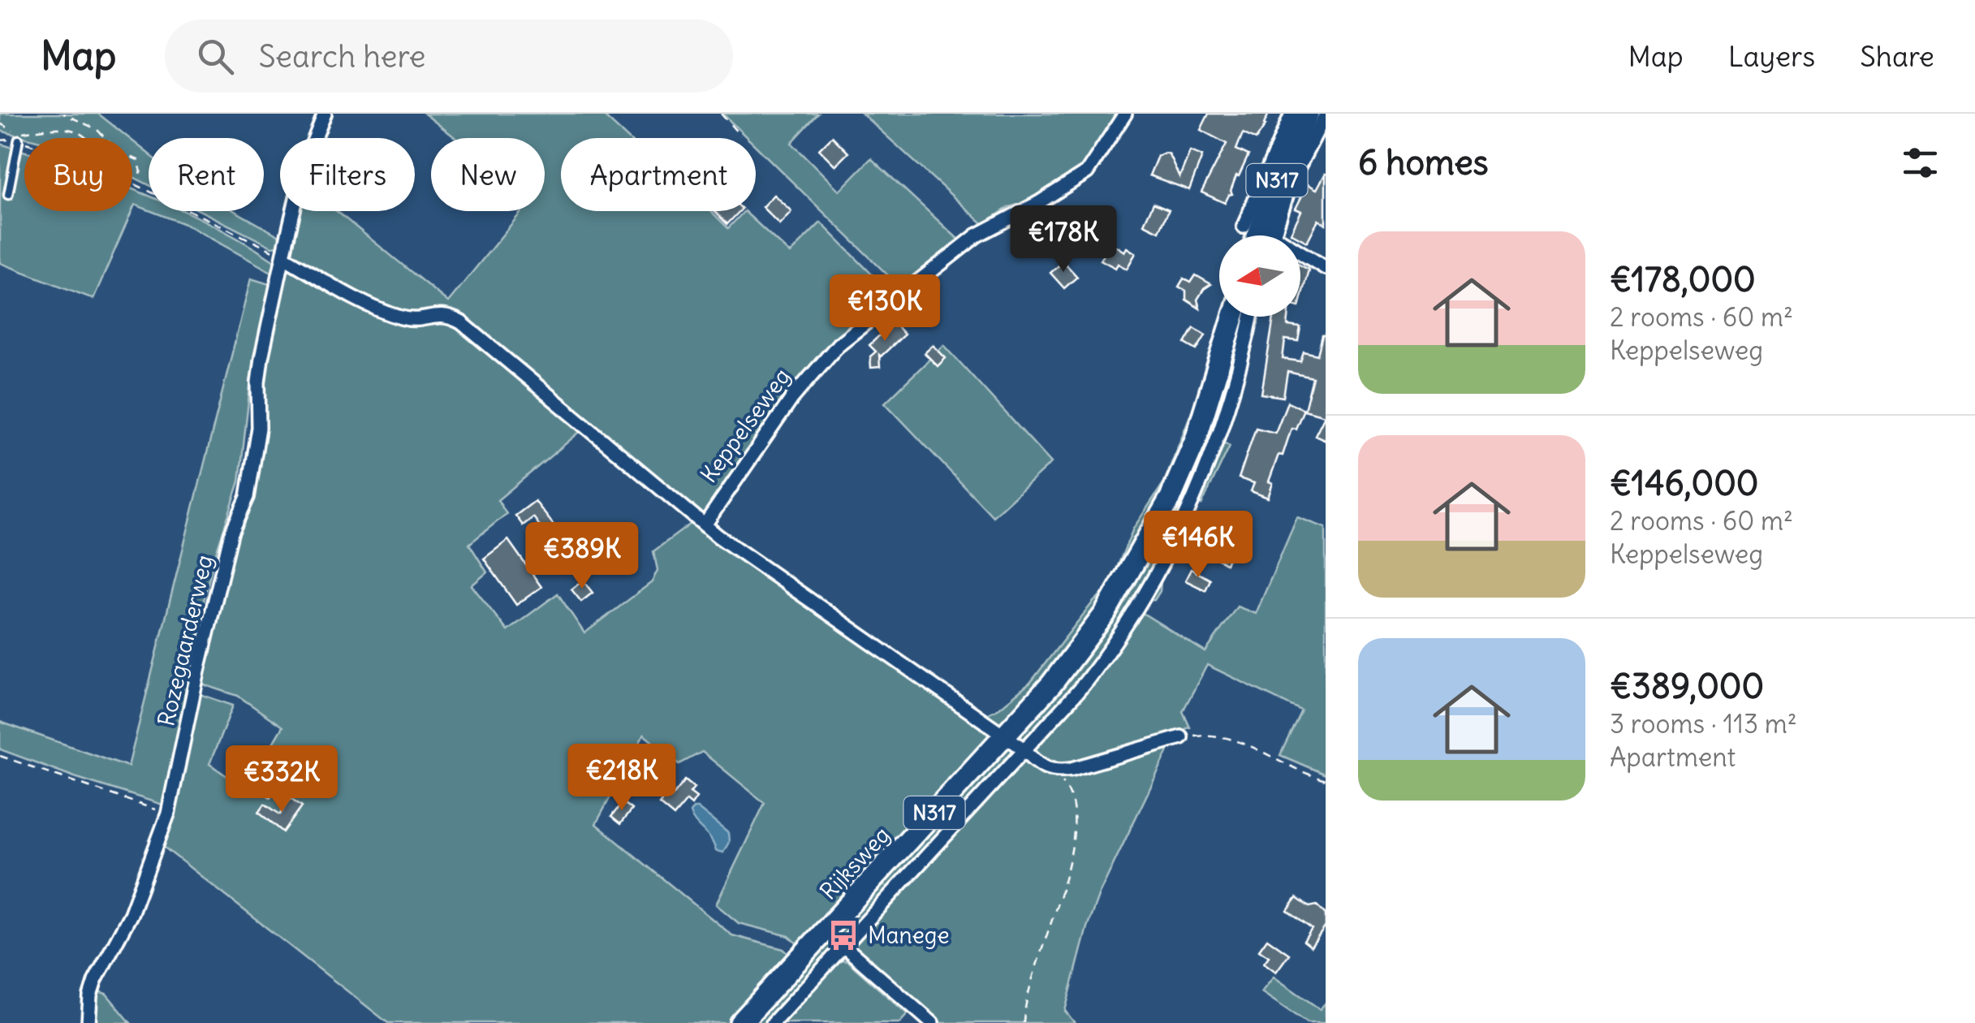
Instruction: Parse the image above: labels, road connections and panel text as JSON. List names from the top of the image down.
{
  "streets": {
    "main road": ["N317", "Rijksweg"],
    "street": ["Keppelseweg", "Rozegaarderweg"]
  },
  "crossings": [
    ["N317", "Rijksweg"]
  ],
  "places": {
    "bus stop": ["Manege"]
  },
  "north": "left",
  "page": {
    "header": "Map",
    "search": "Search here",
    "nav": ["Map", "Layers", "Share"],
    "heading": "6 homes",
    "chip": [
      "Buy",
      "Rent",
      "Filters",
      "New",
      "Apartment"
    ],
    "price": [
      "€178K",
      "€130K",
      "€146K",
      "€389K",
      "€218K",
      "€332K"
    ],
    "list": [
      {
        "name": "€178,000",
        "note": "2 rooms · 60 m² · Keppelseweg"
      },
      {
        "name": "€146,000",
        "note": "2 rooms · 60 m² · Keppelseweg"
      },
      {
        "name": "€389,000",
        "note": "3 rooms · 113 m² · Apartment"
      }
    ]
  }
}
